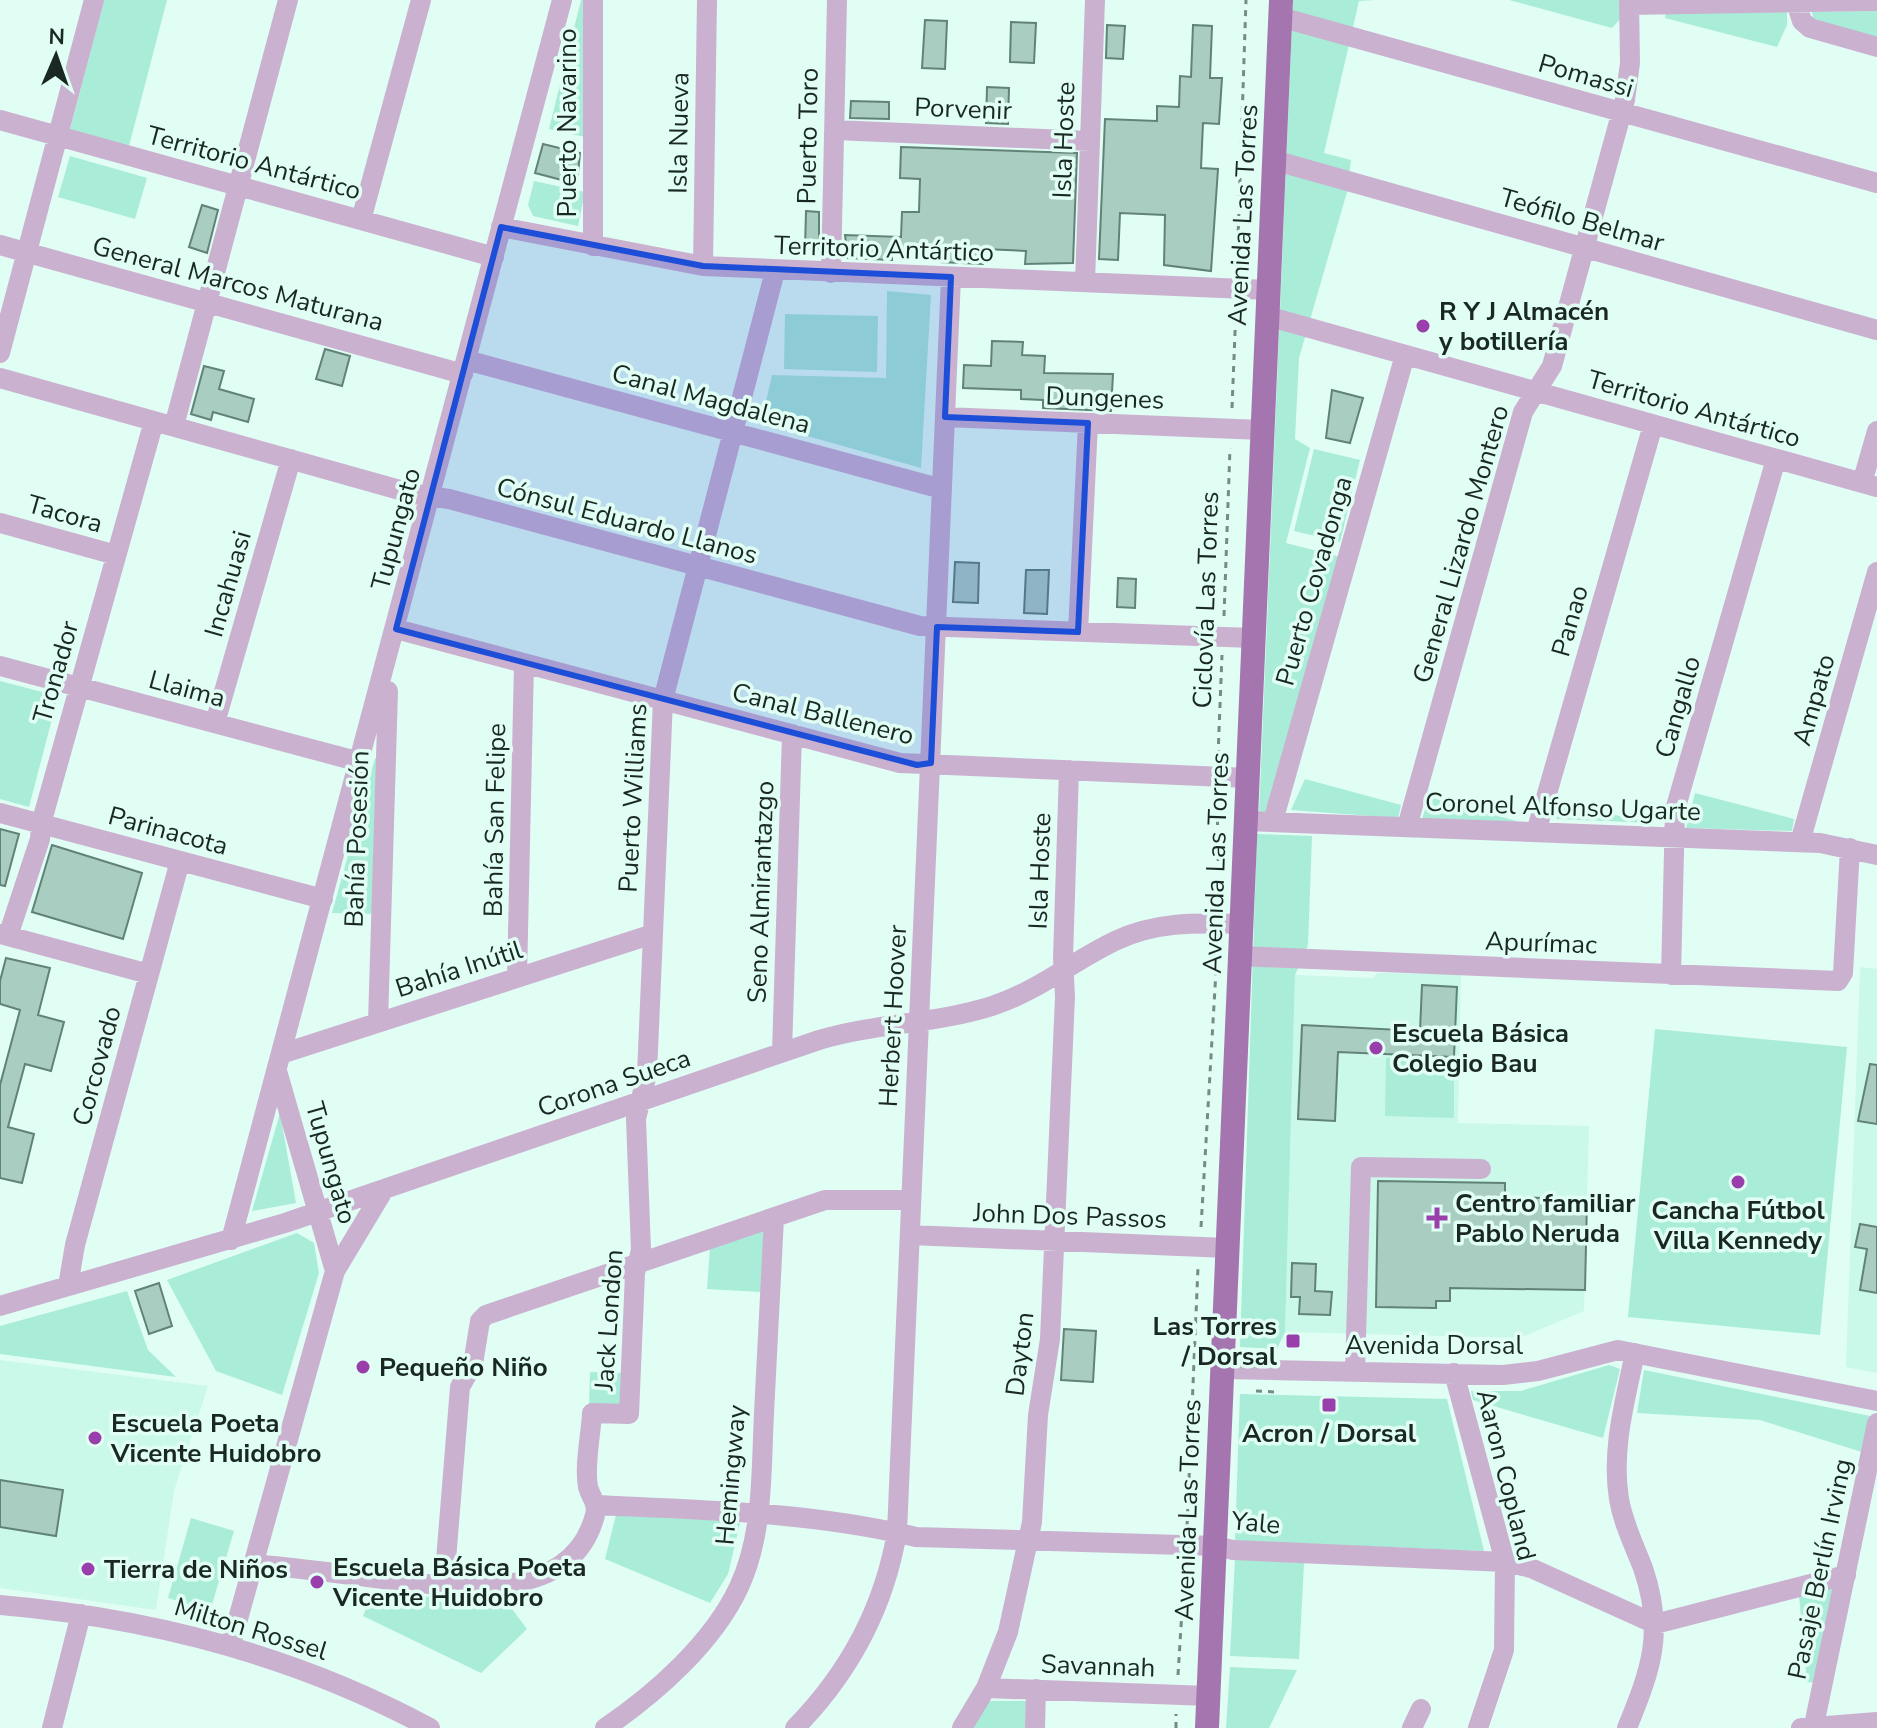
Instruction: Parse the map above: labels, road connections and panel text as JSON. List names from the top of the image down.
{
  "streets": {
    "main road": ["Avenida Las Torres"],
    "street": [
      "Pomassi",
      "Porvenir",
      "Puerto Navarino",
      "Isla Nueva",
      "Puerto Toro",
      "Isla Hoste",
      "Territorio Antártico",
      "Teófilo Belmar",
      "General Marcos Maturana",
      "Dungenes",
      "Canal Magdalena",
      "Tacora",
      "Cónsul Eduardo Llanos",
      "Tupungato",
      "General Lizardo Montero",
      "Puerto Covadonga",
      "Incahuasi",
      "Panao",
      "Tronador",
      "Llaima",
      "Ampato",
      "Cangallo",
      "Canal Ballenero",
      "Puerto Williams",
      "Coronel Alfonso Ugarte",
      "Bahía San Felipe",
      "Parinacota",
      "Bahía Posesión",
      "Seno Almirantazgo",
      "Apurímac",
      "Bahía Inútil",
      "Herbert Hoover",
      "Corcovado",
      "Corona Sueca",
      "John Dos Passos",
      "Jack London",
      "Avenida Dorsal",
      "Dayton",
      "Hemingway",
      "Aaron Copland",
      "Yale",
      "Pasaje Berlín Irving",
      "Milton Rossel",
      "Savannah"
    ],
    "path": ["Ciclovía Las Torres"]
  },
  "crossings": [
    ["Pomassi", "Avenida Las Torres"],
    ["Pomassi", "General Lizardo Montero"],
    ["Porvenir", "Puerto Toro"],
    ["Porvenir", "Isla Hoste"],
    ["Puerto Navarino", "Territorio Antártico"],
    ["Isla Nueva", "Territorio Antártico"],
    ["Puerto Toro", "Territorio Antártico"],
    ["Isla Hoste", "Territorio Antártico"],
    ["Isla Hoste", "Canal Ballenero"],
    ["Isla Hoste", "Corona Sueca"],
    ["Isla Hoste", "Dayton"],
    ["Territorio Antártico", "Avenida Las Torres"],
    ["Territorio Antártico", "Tupungato"],
    ["Territorio Antártico", "General Lizardo Montero"],
    ["Territorio Antártico", "Puerto Covadonga"],
    ["Territorio Antártico", "Ciclovía Las Torres"],
    ["Territorio Antártico", "Panao"],
    ["Territorio Antártico", "Tronador"],
    ["Territorio Antártico", "Cangallo"],
    ["Territorio Antártico", "Puerto Williams"],
    ["Territorio Antártico", "Herbert Hoover"],
    ["Avenida Las Torres", "Teófilo Belmar"],
    ["Avenida Las Torres", "Dungenes"],
    ["Avenida Las Torres", "Cónsul Eduardo Llanos"],
    ["Avenida Las Torres", "Ciclovía Las Torres"],
    ["Avenida Las Torres", "Canal Ballenero"],
    ["Avenida Las Torres", "Coronel Alfonso Ugarte"],
    ["Avenida Las Torres", "Apurímac"],
    ["Avenida Las Torres", "Corona Sueca"],
    ["Avenida Las Torres", "John Dos Passos"],
    ["Avenida Las Torres", "Avenida Dorsal"],
    ["Avenida Las Torres", "Yale"],
    ["Avenida Las Torres", "Savannah"],
    ["Teófilo Belmar", "General Lizardo Montero"],
    ["General Marcos Maturana", "Canal Magdalena"],
    ["General Marcos Maturana", "Tupungato"],
    ["General Marcos Maturana", "Tronador"],
    ["Dungenes", "Ciclovía Las Torres"],
    ["Dungenes", "Herbert Hoover"],
    ["Canal Magdalena", "Tupungato"],
    ["Canal Magdalena", "Puerto Williams"],
    ["Canal Magdalena", "Herbert Hoover"],
    ["Tacora", "Tronador"],
    ["Cónsul Eduardo Llanos", "Tupungato"],
    ["Cónsul Eduardo Llanos", "Incahuasi"],
    ["Cónsul Eduardo Llanos", "Ciclovía Las Torres"],
    ["Cónsul Eduardo Llanos", "Tronador"],
    ["Cónsul Eduardo Llanos", "Puerto Williams"],
    ["Cónsul Eduardo Llanos", "Herbert Hoover"],
    ["Tupungato", "Llaima"],
    ["Tupungato", "Canal Ballenero"],
    ["Tupungato", "Parinacota"],
    ["Tupungato", "Bahía Posesión"],
    ["Tupungato", "Bahía Inútil"],
    ["Tupungato", "Corona Sueca"],
    ["Tupungato", "Milton Rossel"],
    ["General Lizardo Montero", "Coronel Alfonso Ugarte"],
    ["Puerto Covadonga", "Coronel Alfonso Ugarte"],
    ["Incahuasi", "Llaima"],
    ["Ciclovía Las Torres", "Canal Ballenero"],
    ["Ciclovía Las Torres", "Corona Sueca"],
    ["Panao", "Coronel Alfonso Ugarte"],
    ["Tronador", "Llaima"],
    ["Tronador", "Parinacota"],
    ["Ampato", "Coronel Alfonso Ugarte"],
    ["Cangallo", "Coronel Alfonso Ugarte"],
    ["Cangallo", "Apurímac"],
    ["Canal Ballenero", "Puerto Williams"],
    ["Canal Ballenero", "Bahía San Felipe"],
    ["Canal Ballenero", "Seno Almirantazgo"],
    ["Canal Ballenero", "Herbert Hoover"],
    ["Puerto Williams", "Bahía Inútil"],
    ["Puerto Williams", "Corona Sueca"],
    ["Puerto Williams", "Jack London"],
    ["Coronel Alfonso Ugarte", "Apurímac"],
    ["Bahía San Felipe", "Bahía Inútil"],
    ["Parinacota", "Corcovado"],
    ["Bahía Posesión", "Bahía Inútil"],
    ["Seno Almirantazgo", "Corona Sueca"],
    ["Herbert Hoover", "Corona Sueca"],
    ["Herbert Hoover", "John Dos Passos"],
    ["Herbert Hoover", "Yale"],
    ["Corcovado", "Corona Sueca"],
    ["Corona Sueca", "Jack London"],
    ["Corona Sueca", "Dayton"],
    ["John Dos Passos", "Dayton"],
    ["Jack London", "Yale"],
    ["Avenida Dorsal", "Aaron Copland"],
    ["Dayton", "Yale"],
    ["Dayton", "Savannah"],
    ["Hemingway", "Yale"],
    ["Aaron Copland", "Yale"]
  ],
  "places": {
    "other": [
      "R Y J Almacén y botillería",
      "Escuela Básica Colegio Bau",
      "Cancha Fútbol Villa Kennedy",
      "Pequeño Niño",
      "Escuela Poeta Vicente Huidobro",
      "Tierra de Niños",
      "Escuela Básica Poeta Vicente Huidobro"
    ],
    "health": ["Centro familiar Pablo Neruda"],
    "transit": ["Las Torres / Dorsal", "Acron / Dorsal"]
  },
  "north": "top"
}
